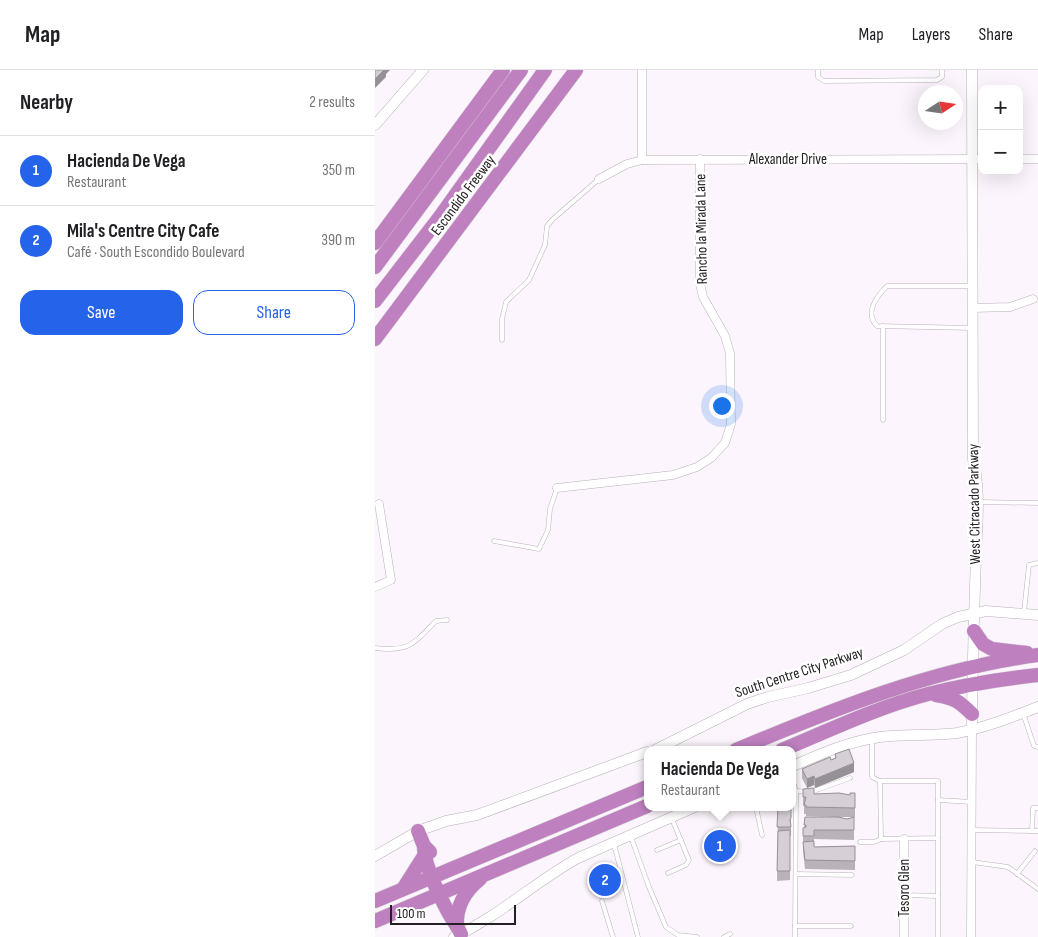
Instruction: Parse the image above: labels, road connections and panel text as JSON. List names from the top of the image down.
{
  "streets": {
    "highway": ["Escondido Freeway"],
    "street": [
      "Alexander Drive",
      "Rancho la Mirada Lane",
      "West Citracado Parkway",
      "South Centre City Parkway",
      "Tesoro Glen"
    ]
  },
  "crossings": [
    ["Alexander Drive", "Rancho la Mirada Lane"],
    ["Alexander Drive", "West Citracado Parkway"],
    ["West Citracado Parkway", "South Centre City Parkway"]
  ],
  "scale_bar": "100 m",
  "north": "right",
  "page": {
    "header": "Map",
    "nav": ["Map", "Layers", "Share"],
    "heading": ["Nearby", "2 results"],
    "map_buttons": ["+", "−"],
    "list": [
      {
        "mark": "1",
        "name": "Hacienda De Vega",
        "note": "Restaurant",
        "value": "350 m"
      },
      {
        "mark": "2",
        "name": "Mila's Centre City Cafe",
        "note": "Café · South Escondido Boulevard",
        "value": "390 m"
      }
    ],
    "buttons": ["Save", "Share"],
    "popup": ["Hacienda De Vega", "Restaurant"],
    "pins": ["1", "2"],
    "scale": "100 m"
  }
}
